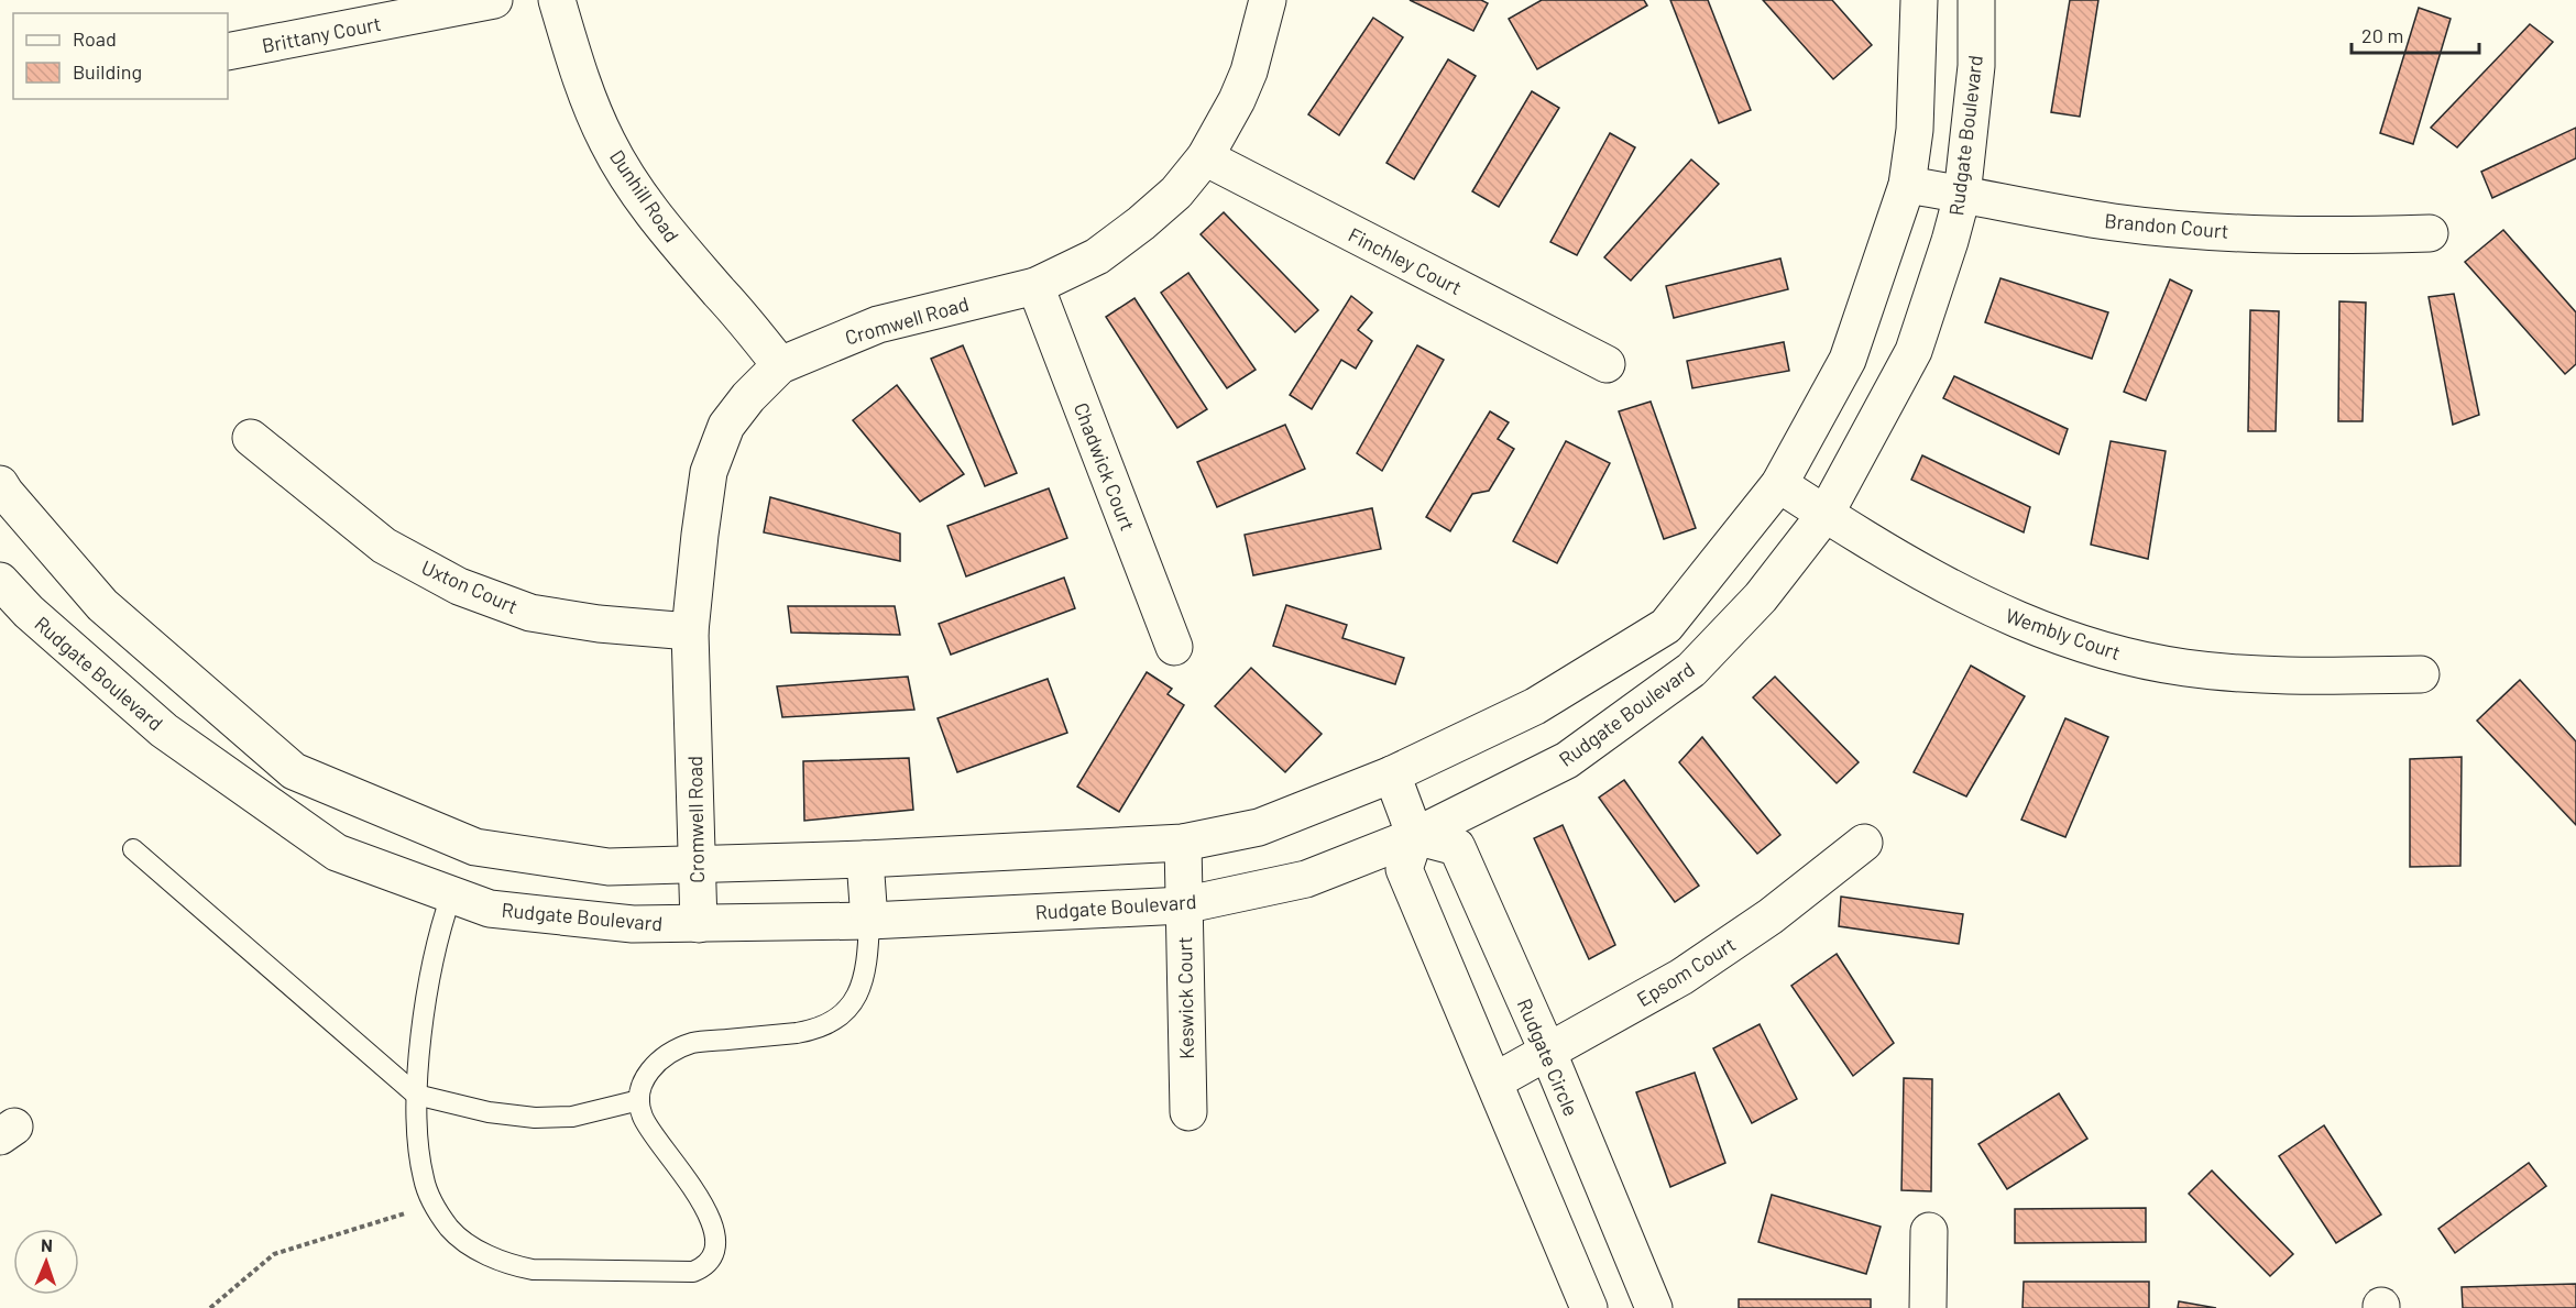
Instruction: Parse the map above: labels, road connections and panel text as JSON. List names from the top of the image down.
{
  "streets": {
    "street": [
      "Brittany Court",
      "Rudgate Boulevard",
      "Dunhill Road",
      "Brandon Court",
      "Finchley Court",
      "Cromwell Road",
      "Chadwick Court",
      "Uxton Court",
      "Wembly Court",
      "Epsom Court",
      "Keswick Court",
      "Rudgate Circle"
    ]
  },
  "crossings": [
    ["Rudgate Boulevard", "Brandon Court"],
    ["Rudgate Boulevard", "Cromwell Road"],
    ["Rudgate Boulevard", "Wembly Court"],
    ["Rudgate Boulevard", "Keswick Court"],
    ["Rudgate Boulevard", "Rudgate Circle"],
    ["Dunhill Road", "Cromwell Road"],
    ["Finchley Court", "Cromwell Road"],
    ["Cromwell Road", "Chadwick Court"],
    ["Cromwell Road", "Uxton Court"],
    ["Epsom Court", "Rudgate Circle"]
  ],
  "legend": ["Road", "Building"],
  "scale_bar": "20 m",
  "north": "top"
}
